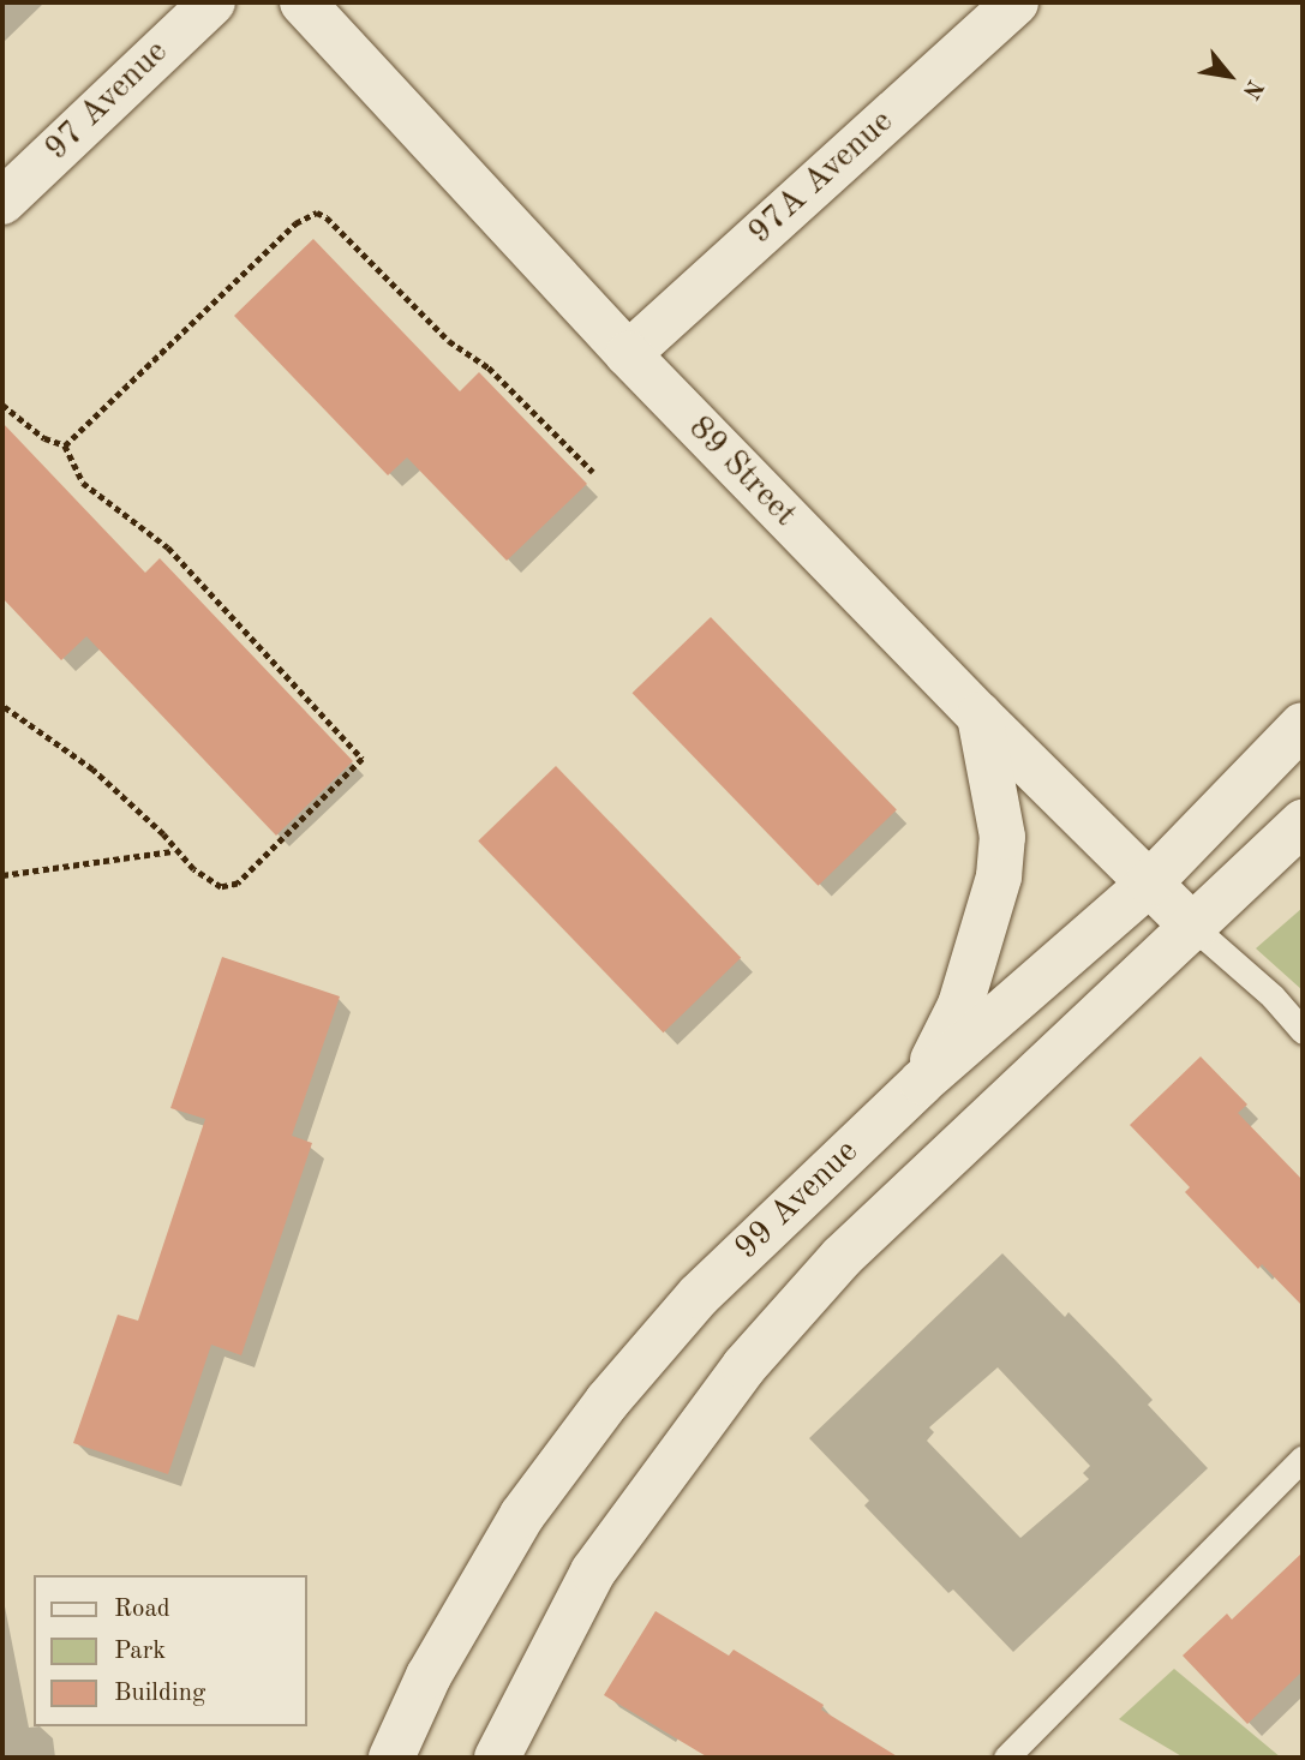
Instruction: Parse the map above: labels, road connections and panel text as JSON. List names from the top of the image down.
{
  "streets": {
    "street": [
      "97 Avenue",
      "97A Avenue",
      "89 Street",
      "99 Avenue"
    ]
  },
  "crossings": [
    ["97A Avenue", "89 Street"],
    ["89 Street", "99 Avenue"]
  ],
  "legend": ["Road", "Park", "Building"],
  "north": "bottom right"
}
